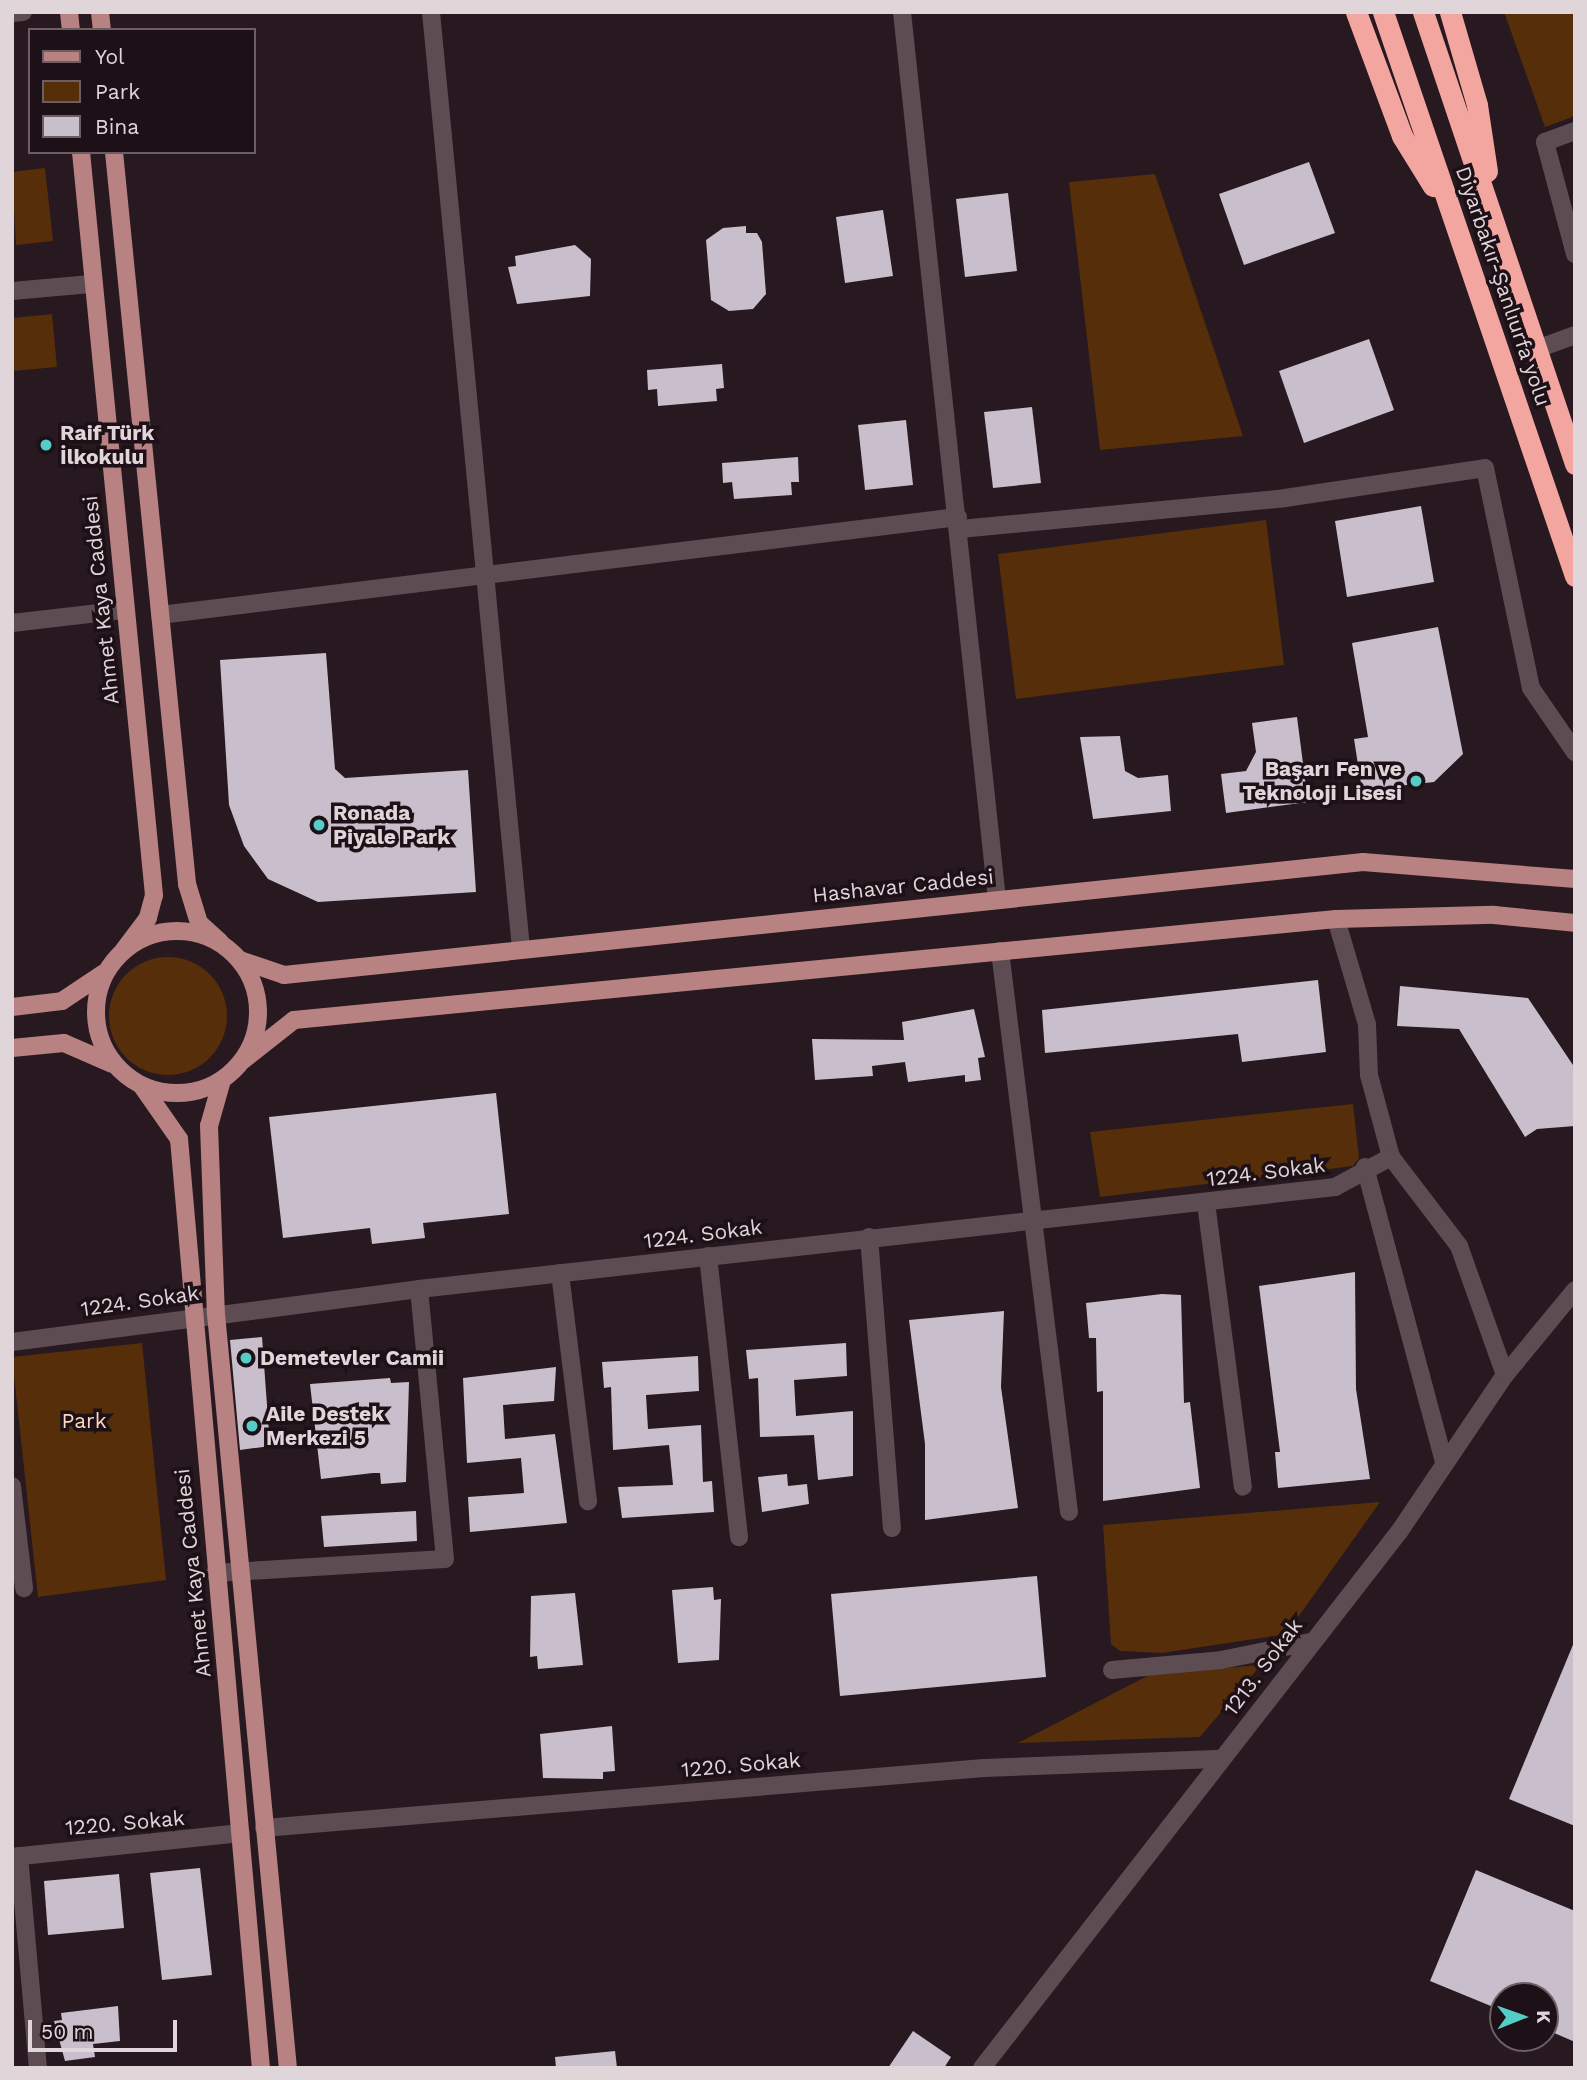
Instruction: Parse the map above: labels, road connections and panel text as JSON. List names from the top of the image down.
{
  "streets": {
    "highway": ["Diyarbakır-Şanlıurfa yolu"],
    "main road": ["Ahmet Kaya Caddesi", "Hashavar Caddesi"],
    "street": ["1224. Sokak", "1213. Sokak", "1220. Sokak"]
  },
  "crossings": [
    ["Ahmet Kaya Caddesi", "Hashavar Caddesi"],
    ["Ahmet Kaya Caddesi", "1224. Sokak"],
    ["Ahmet Kaya Caddesi", "1220. Sokak"],
    ["1213. Sokak", "1220. Sokak"]
  ],
  "parks": ["Park"],
  "places": [
    "Raif Türk İlkokulu",
    "Başarı Fen ve Teknoloji Lisesi",
    "Ronada Piyale Park",
    "Demetevler Camii",
    "Aile Destek Merkezi 5"
  ],
  "legend": ["Yol", "Park", "Bina"],
  "scale_bar": "50 m",
  "north": "right"
}
